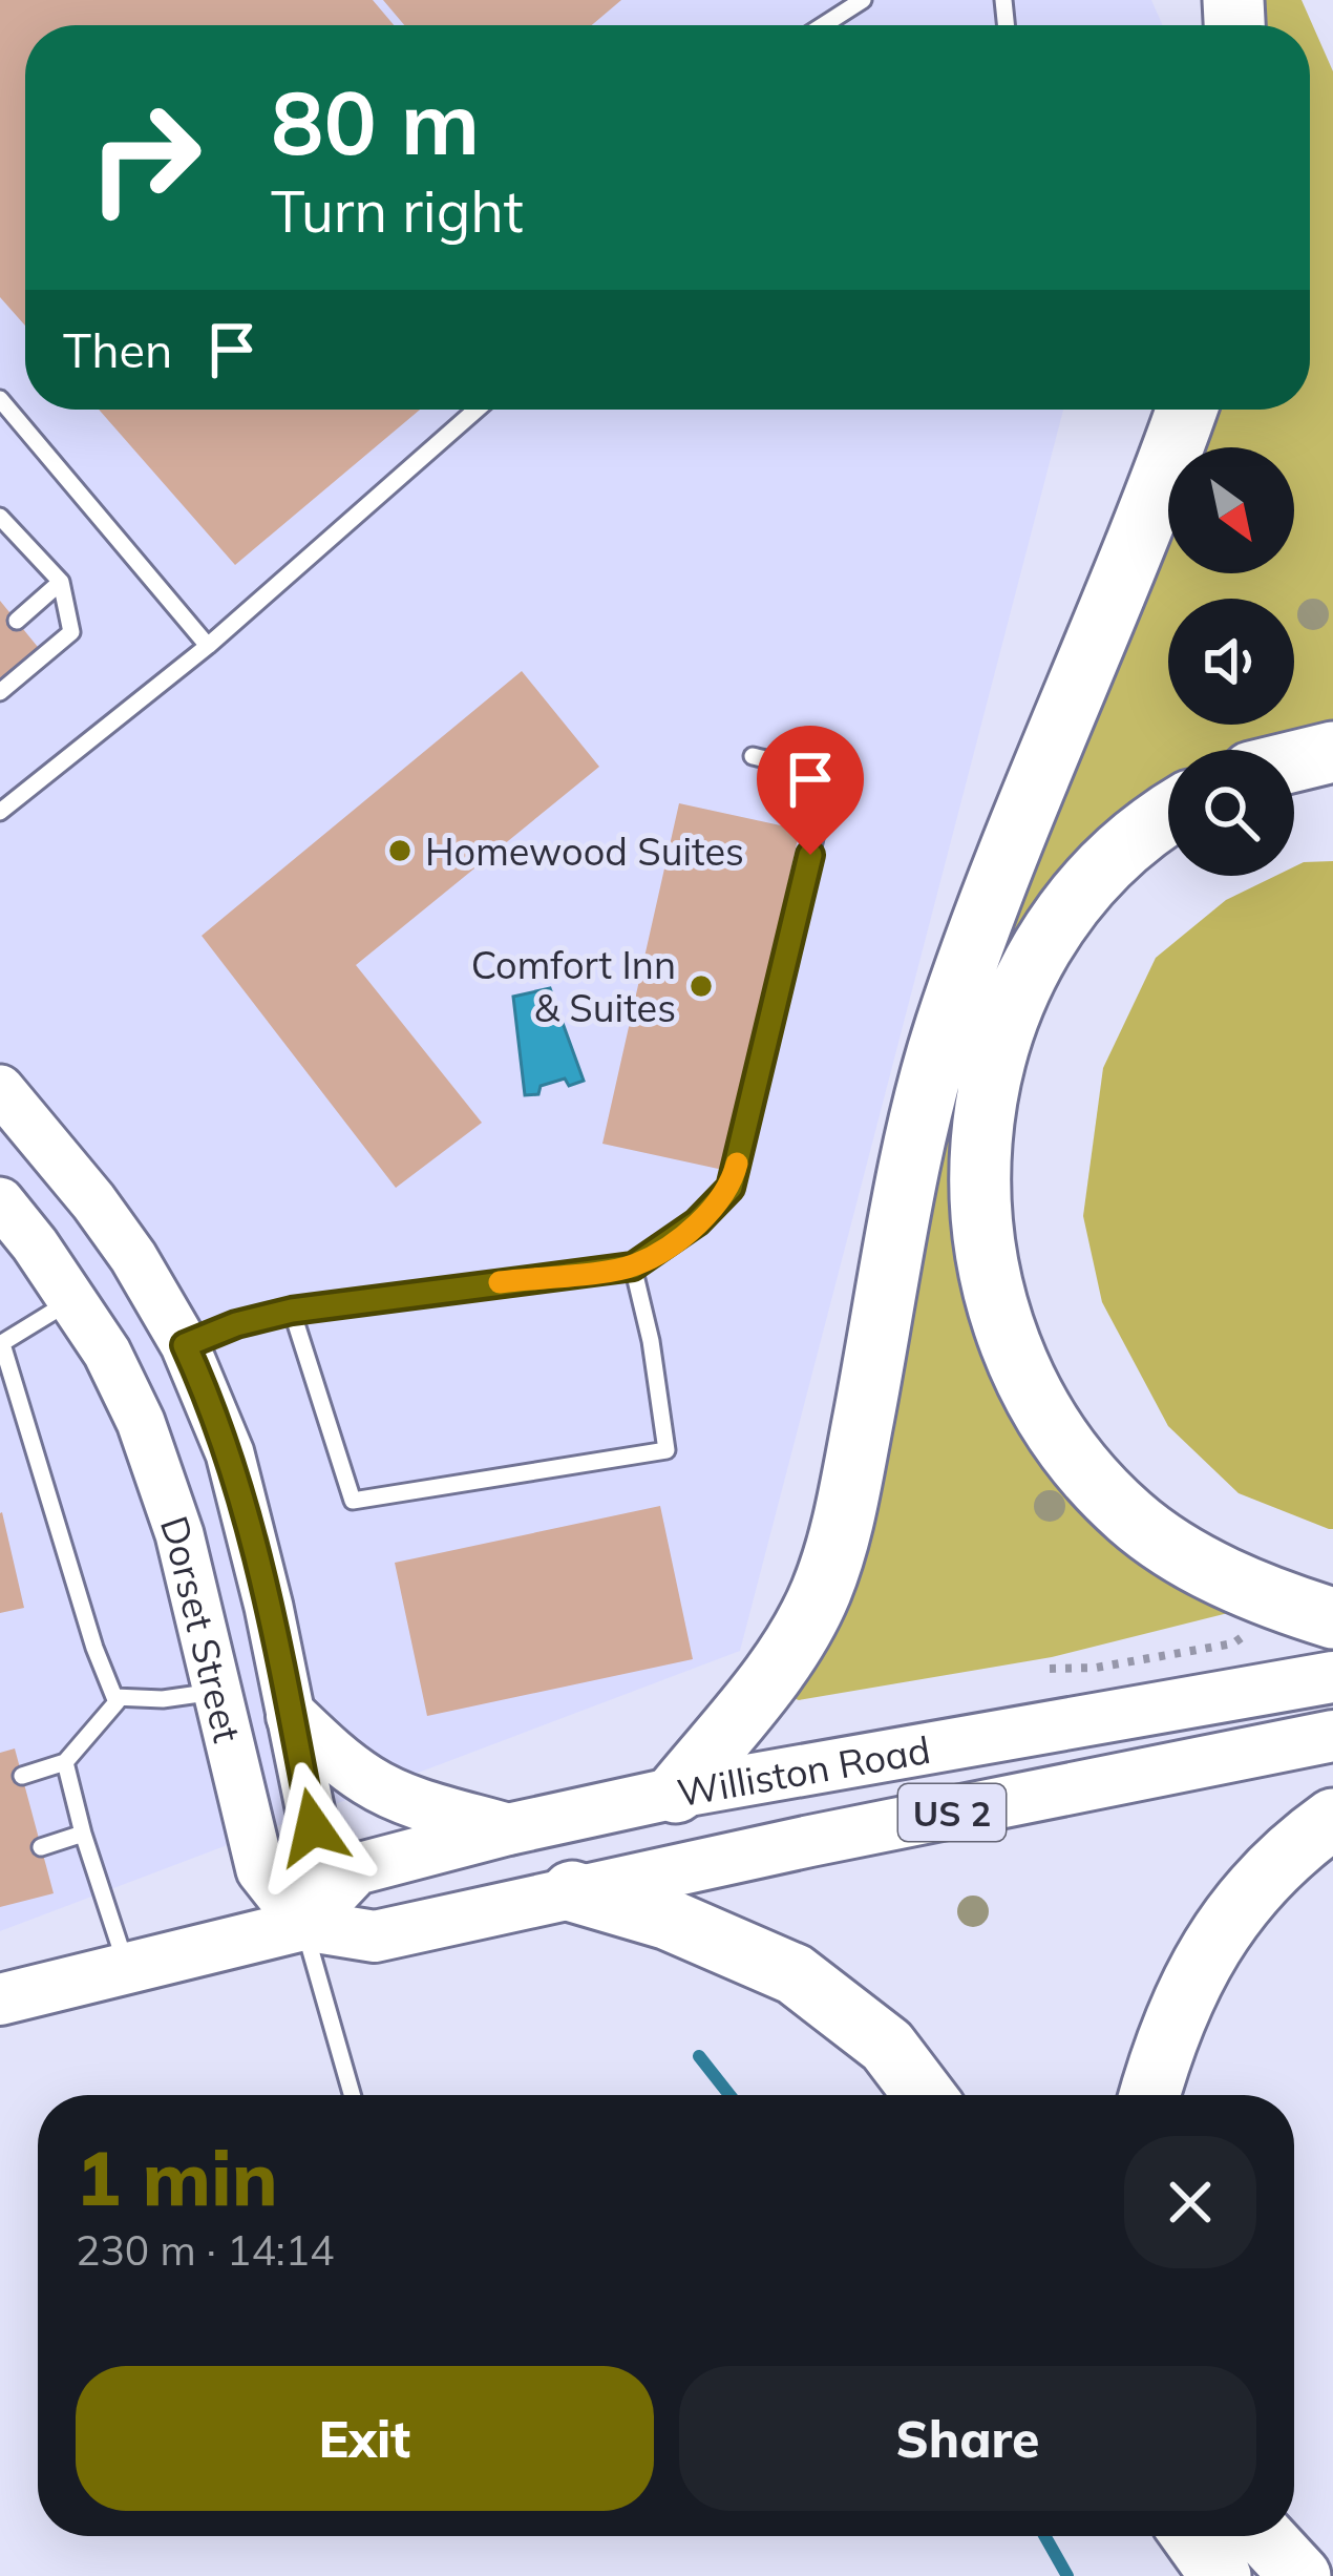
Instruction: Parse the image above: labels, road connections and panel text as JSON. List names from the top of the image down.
{
  "streets": {
    "main road": ["Dorset Street", "Williston Road", "US 2"]
  },
  "crossings": [
    ["Dorset Street", "Williston Road"]
  ],
  "places": ["Homewood Suites", "Comfort Inn & Suites"],
  "north": "bottom right",
  "page": {
    "turn": ["80 m", "Turn right"],
    "then": "Then",
    "heading": ["1 min", "230 m · 14:14"],
    "buttons": ["Exit", "Share"]
  }
}
